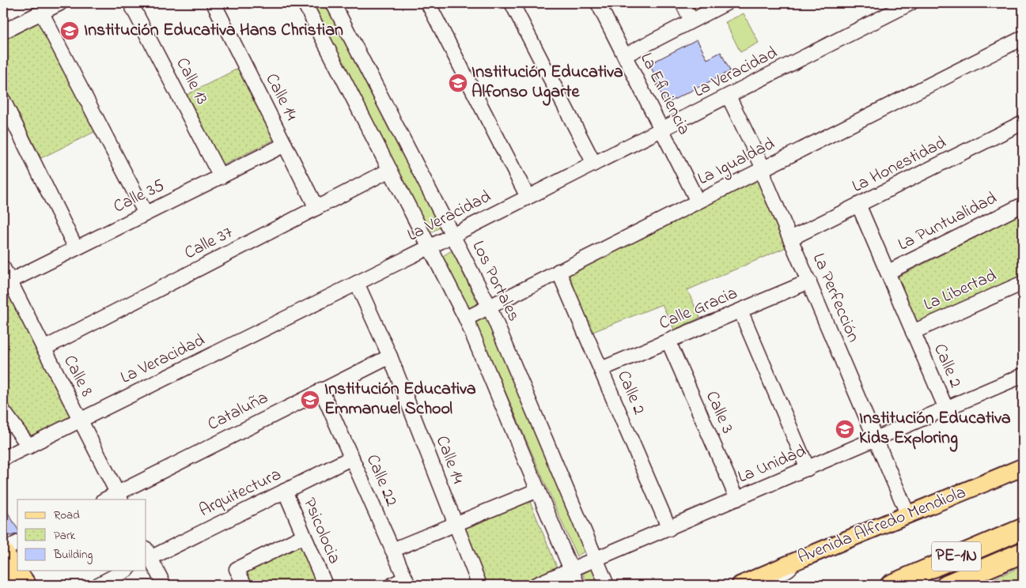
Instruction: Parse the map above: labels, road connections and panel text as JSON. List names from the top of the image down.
{
  "streets": {
    "highway": ["PE-1N"],
    "main road": ["Avenida Alfredo Mendiola"],
    "street": [
      "La Veracidad",
      "Calle 13",
      "La Eficiencia",
      "Calle 14",
      "La Igualdad",
      "La Honestidad",
      "Calle 35",
      "La Puntualidad",
      "Calle 37",
      "Los Portales",
      "La Libertad",
      "La Perfección",
      "Calle Gracia",
      "Calle 2",
      "Calle 8",
      "Cataluña",
      "Calle 3",
      "La Unidad",
      "Calle 22",
      "Arquitectura",
      "Psicolocia"
    ]
  },
  "crossings": [
    ["La Veracidad", "La Eficiencia"],
    ["La Veracidad", "Calle 14"],
    ["La Veracidad", "Los Portales"],
    ["La Veracidad", "La Perfección"],
    ["La Veracidad", "Calle 8"],
    ["Calle 13", "Calle 35"],
    ["La Eficiencia", "La Igualdad"],
    ["Calle 14", "Calle 35"],
    ["Calle 14", "Calle 37"],
    ["Calle 14", "Cataluña"],
    ["La Igualdad", "Los Portales"],
    ["La Igualdad", "La Perfección"],
    ["La Igualdad", "Calle 2"],
    ["La Honestidad", "La Perfección"],
    ["La Honestidad", "Calle 2"],
    ["Calle 35", "Calle 8"],
    ["La Puntualidad", "Calle 2"],
    ["Calle 37", "Calle 8"],
    ["Los Portales", "La Unidad"],
    ["La Libertad", "Calle 2"],
    ["La Perfección", "Calle Gracia"],
    ["La Perfección", "La Unidad"],
    ["La Perfección", "Avenida Alfredo Mendiola"],
    ["Calle Gracia", "Calle 2"],
    ["Calle Gracia", "Calle 3"],
    ["Calle 2", "La Unidad"],
    ["Calle 8", "Cataluña"],
    ["Cataluña", "Calle 22"],
    ["Calle 3", "La Unidad"],
    ["Calle 22", "Arquitectura"],
    ["Arquitectura", "Psicolocia"]
  ],
  "places": {
    "school or university": [
      "Institución Educativa Hans Christian",
      "Institución Educativa Alfonso Ugarte",
      "Institución Educativa Emmanuel School",
      "Institución Educativa Kids Exploring"
    ]
  },
  "legend": ["Road", "Park", "Building"]
}
